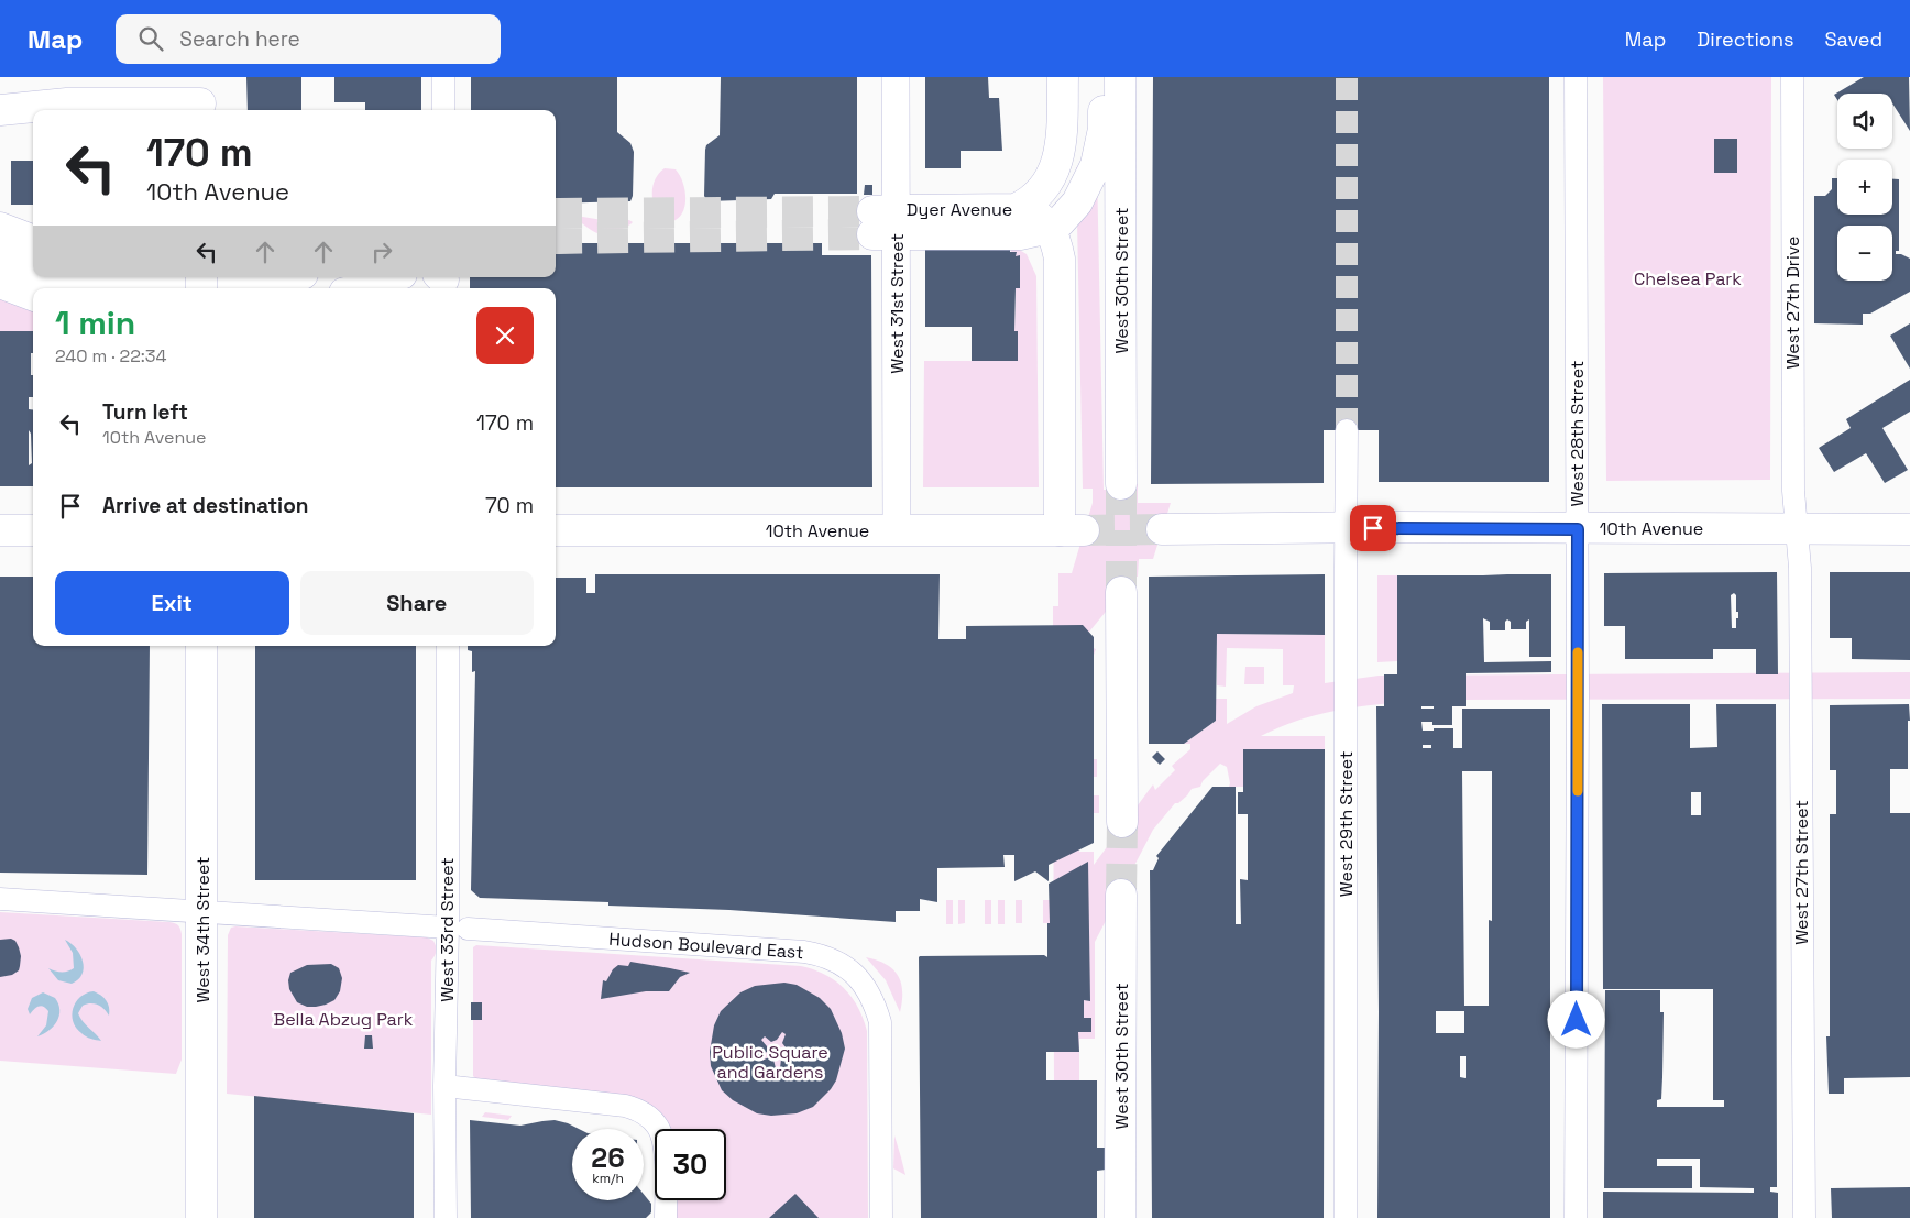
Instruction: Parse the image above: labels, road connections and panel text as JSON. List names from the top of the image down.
{
  "streets": {
    "main road": [
      "Dyer Avenue",
      "West 30th Street",
      "10th Avenue",
      "West 34th Street"
    ],
    "street": [
      "West 27th Drive",
      "West 31st Street",
      "West 28th Street",
      "West 29th Street",
      "West 27th Street",
      "West 33rd Street",
      "Hudson Boulevard East"
    ]
  },
  "crossings": [
    ["Dyer Avenue", "West 31st Street"],
    ["Dyer Avenue", "10th Avenue"],
    ["West 27th Drive", "10th Avenue"],
    ["West 27th Drive", "West 27th Street"],
    ["West 31st Street", "10th Avenue"],
    ["West 28th Street", "10th Avenue"],
    ["10th Avenue", "West 29th Street"],
    ["10th Avenue", "West 27th Street"],
    ["West 34th Street", "Hudson Boulevard East"],
    ["West 33rd Street", "Hudson Boulevard East"]
  ],
  "parks": ["Chelsea Park", "Bella Abzug Park", "Public Square and Gardens"],
  "page": {
    "header": "Map",
    "search": "Search here",
    "nav": ["Map", "Directions", "Saved"],
    "map_buttons": ["+", "−"],
    "turn": ["170 m", "10th Avenue"],
    "heading": ["1 min", "240 m · 22:34"],
    "list": [
      {
        "name": "Turn left",
        "note": "10th Avenue",
        "value": "170 m"
      },
      {
        "name": "Arrive at destination",
        "value": "70 m"
      }
    ],
    "buttons": ["Exit", "Share"],
    "speed": "26 km/h",
    "limit": "30"
  }
}
